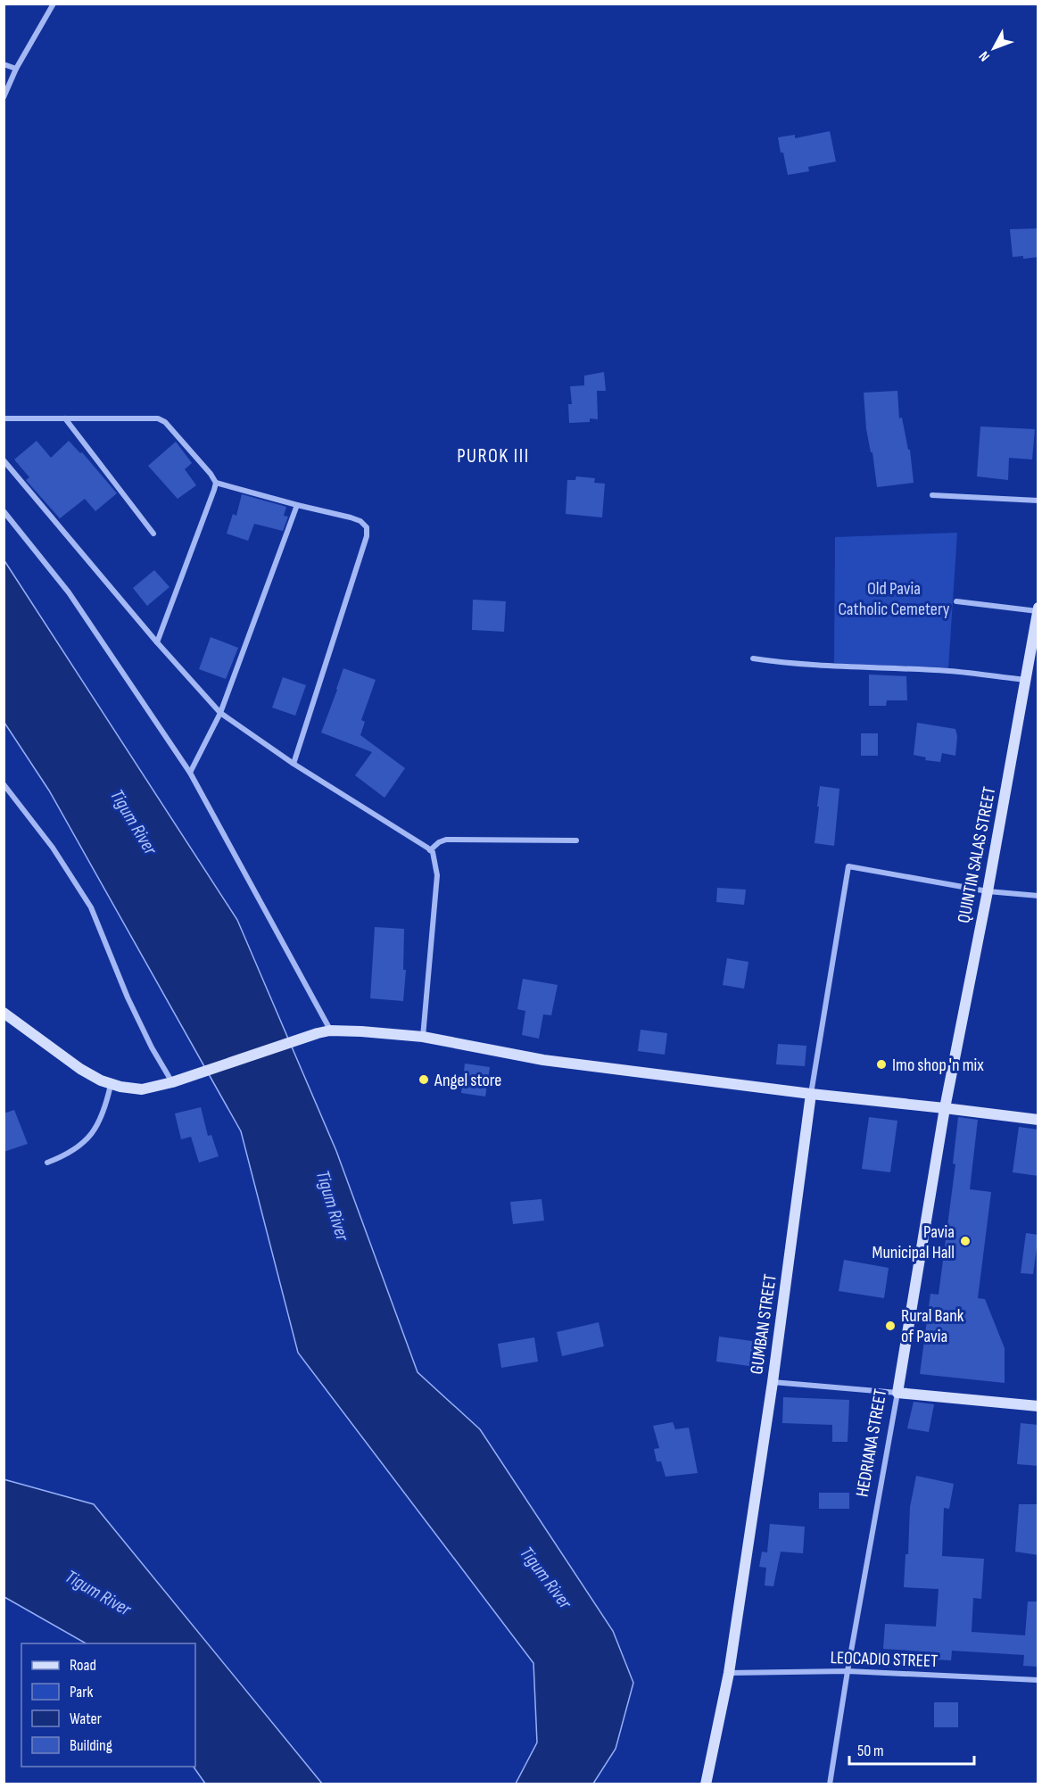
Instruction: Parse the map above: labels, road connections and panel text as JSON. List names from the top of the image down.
{
  "streets": {
    "street": [
      "QUINTIN SALAS STREET",
      "GUMBAN STREET",
      "HEDRIANA STREET",
      "LEOCADIO STREET"
    ]
  },
  "crossings": [
    ["QUINTIN SALAS STREET", "GUMBAN STREET"],
    ["QUINTIN SALAS STREET", "HEDRIANA STREET"],
    ["GUMBAN STREET", "LEOCADIO STREET"],
    ["HEDRIANA STREET", "LEOCADIO STREET"]
  ],
  "districts": ["PUROK III"],
  "water": ["Tigum River"],
  "parks": ["Old Pavia Catholic Cemetery"],
  "places": [
    "Imo shop 'n mix",
    "Angel store",
    "Pavia Municipal Hall",
    "Rural Bank of Pavia"
  ],
  "legend": [
    "Road",
    "Park",
    "Water",
    "Building"
  ],
  "scale_bar": "50 m",
  "north": "bottom left"
}
